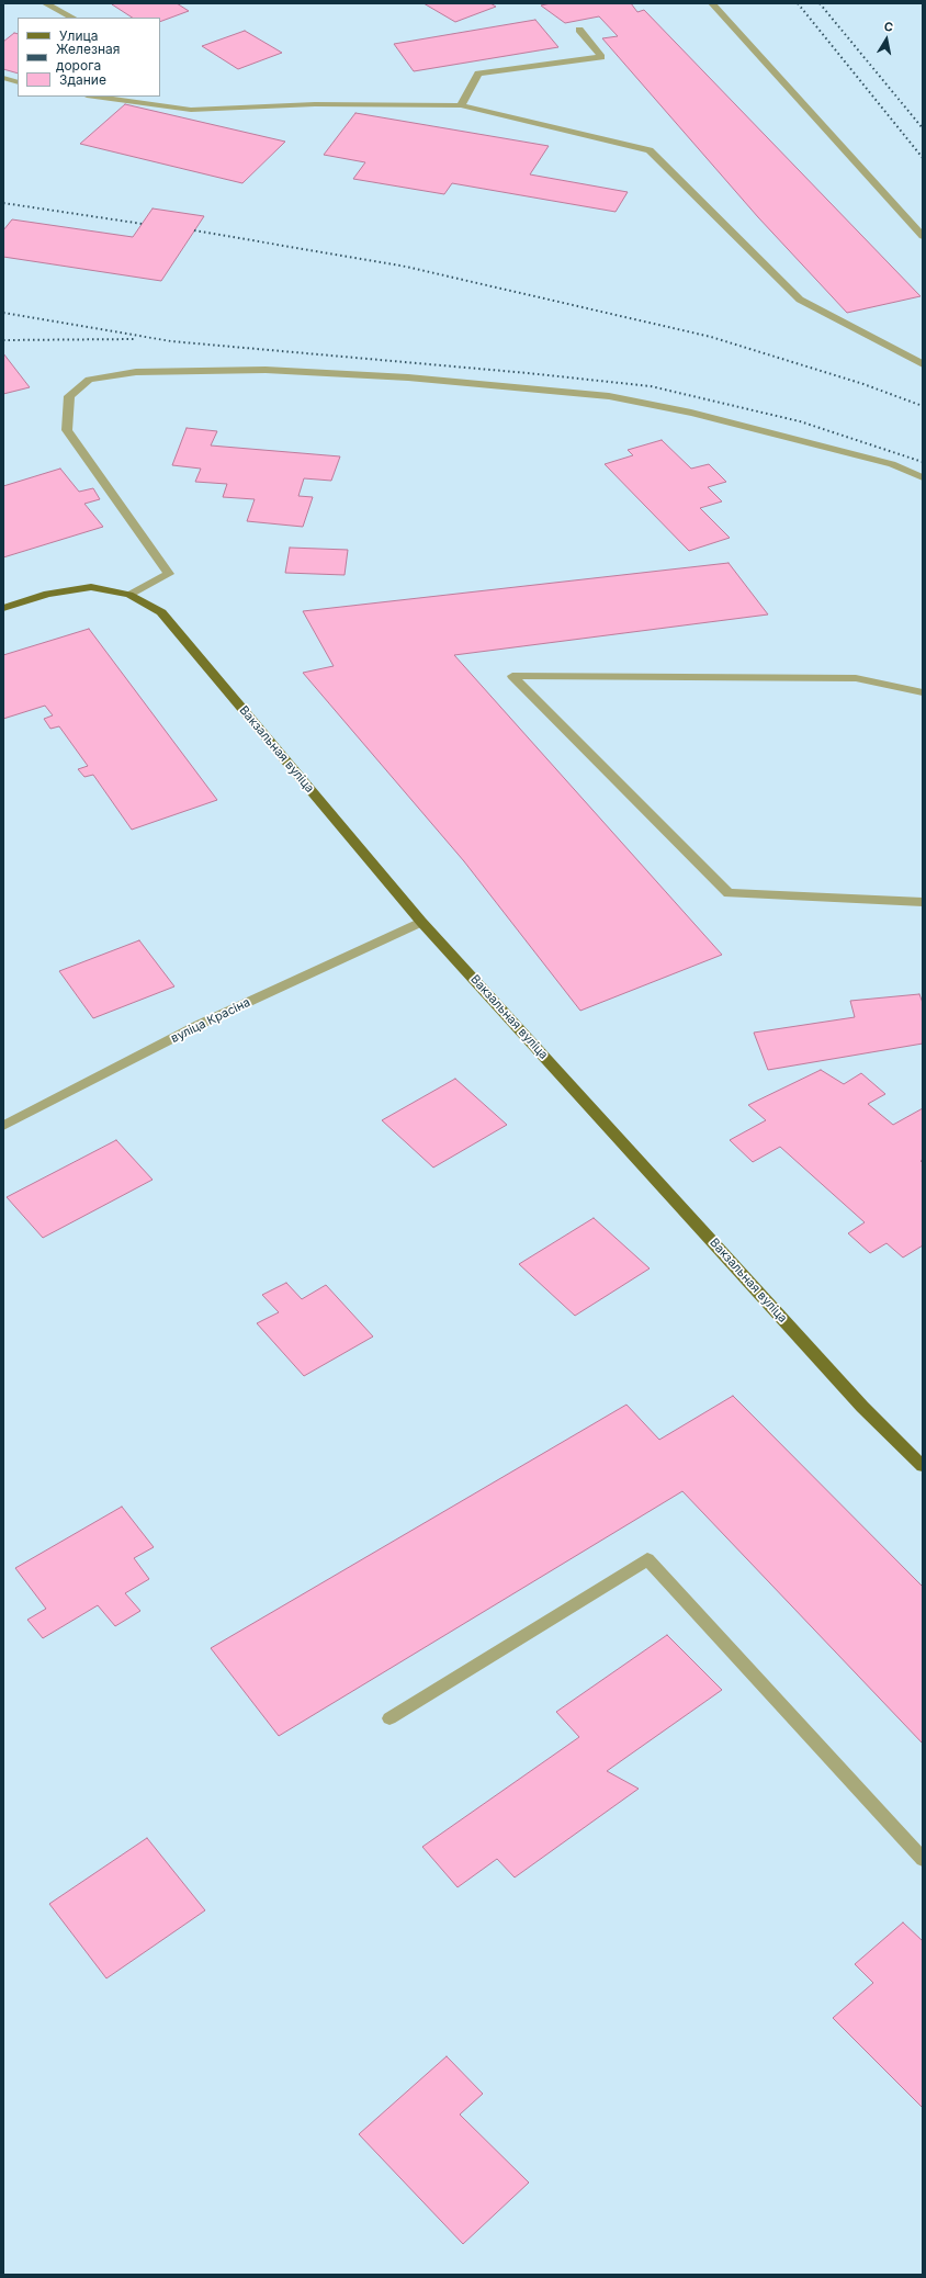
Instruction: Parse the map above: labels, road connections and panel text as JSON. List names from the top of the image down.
{
  "streets": {
    "main road": ["Вакзальная вуліца"],
    "street": ["вуліца Красіна"]
  },
  "crossings": [
    ["Вакзальная вуліца", "вуліца Красіна"]
  ],
  "legend": ["Улица", "Железная дорога", "Здание"],
  "north": "top"
}
